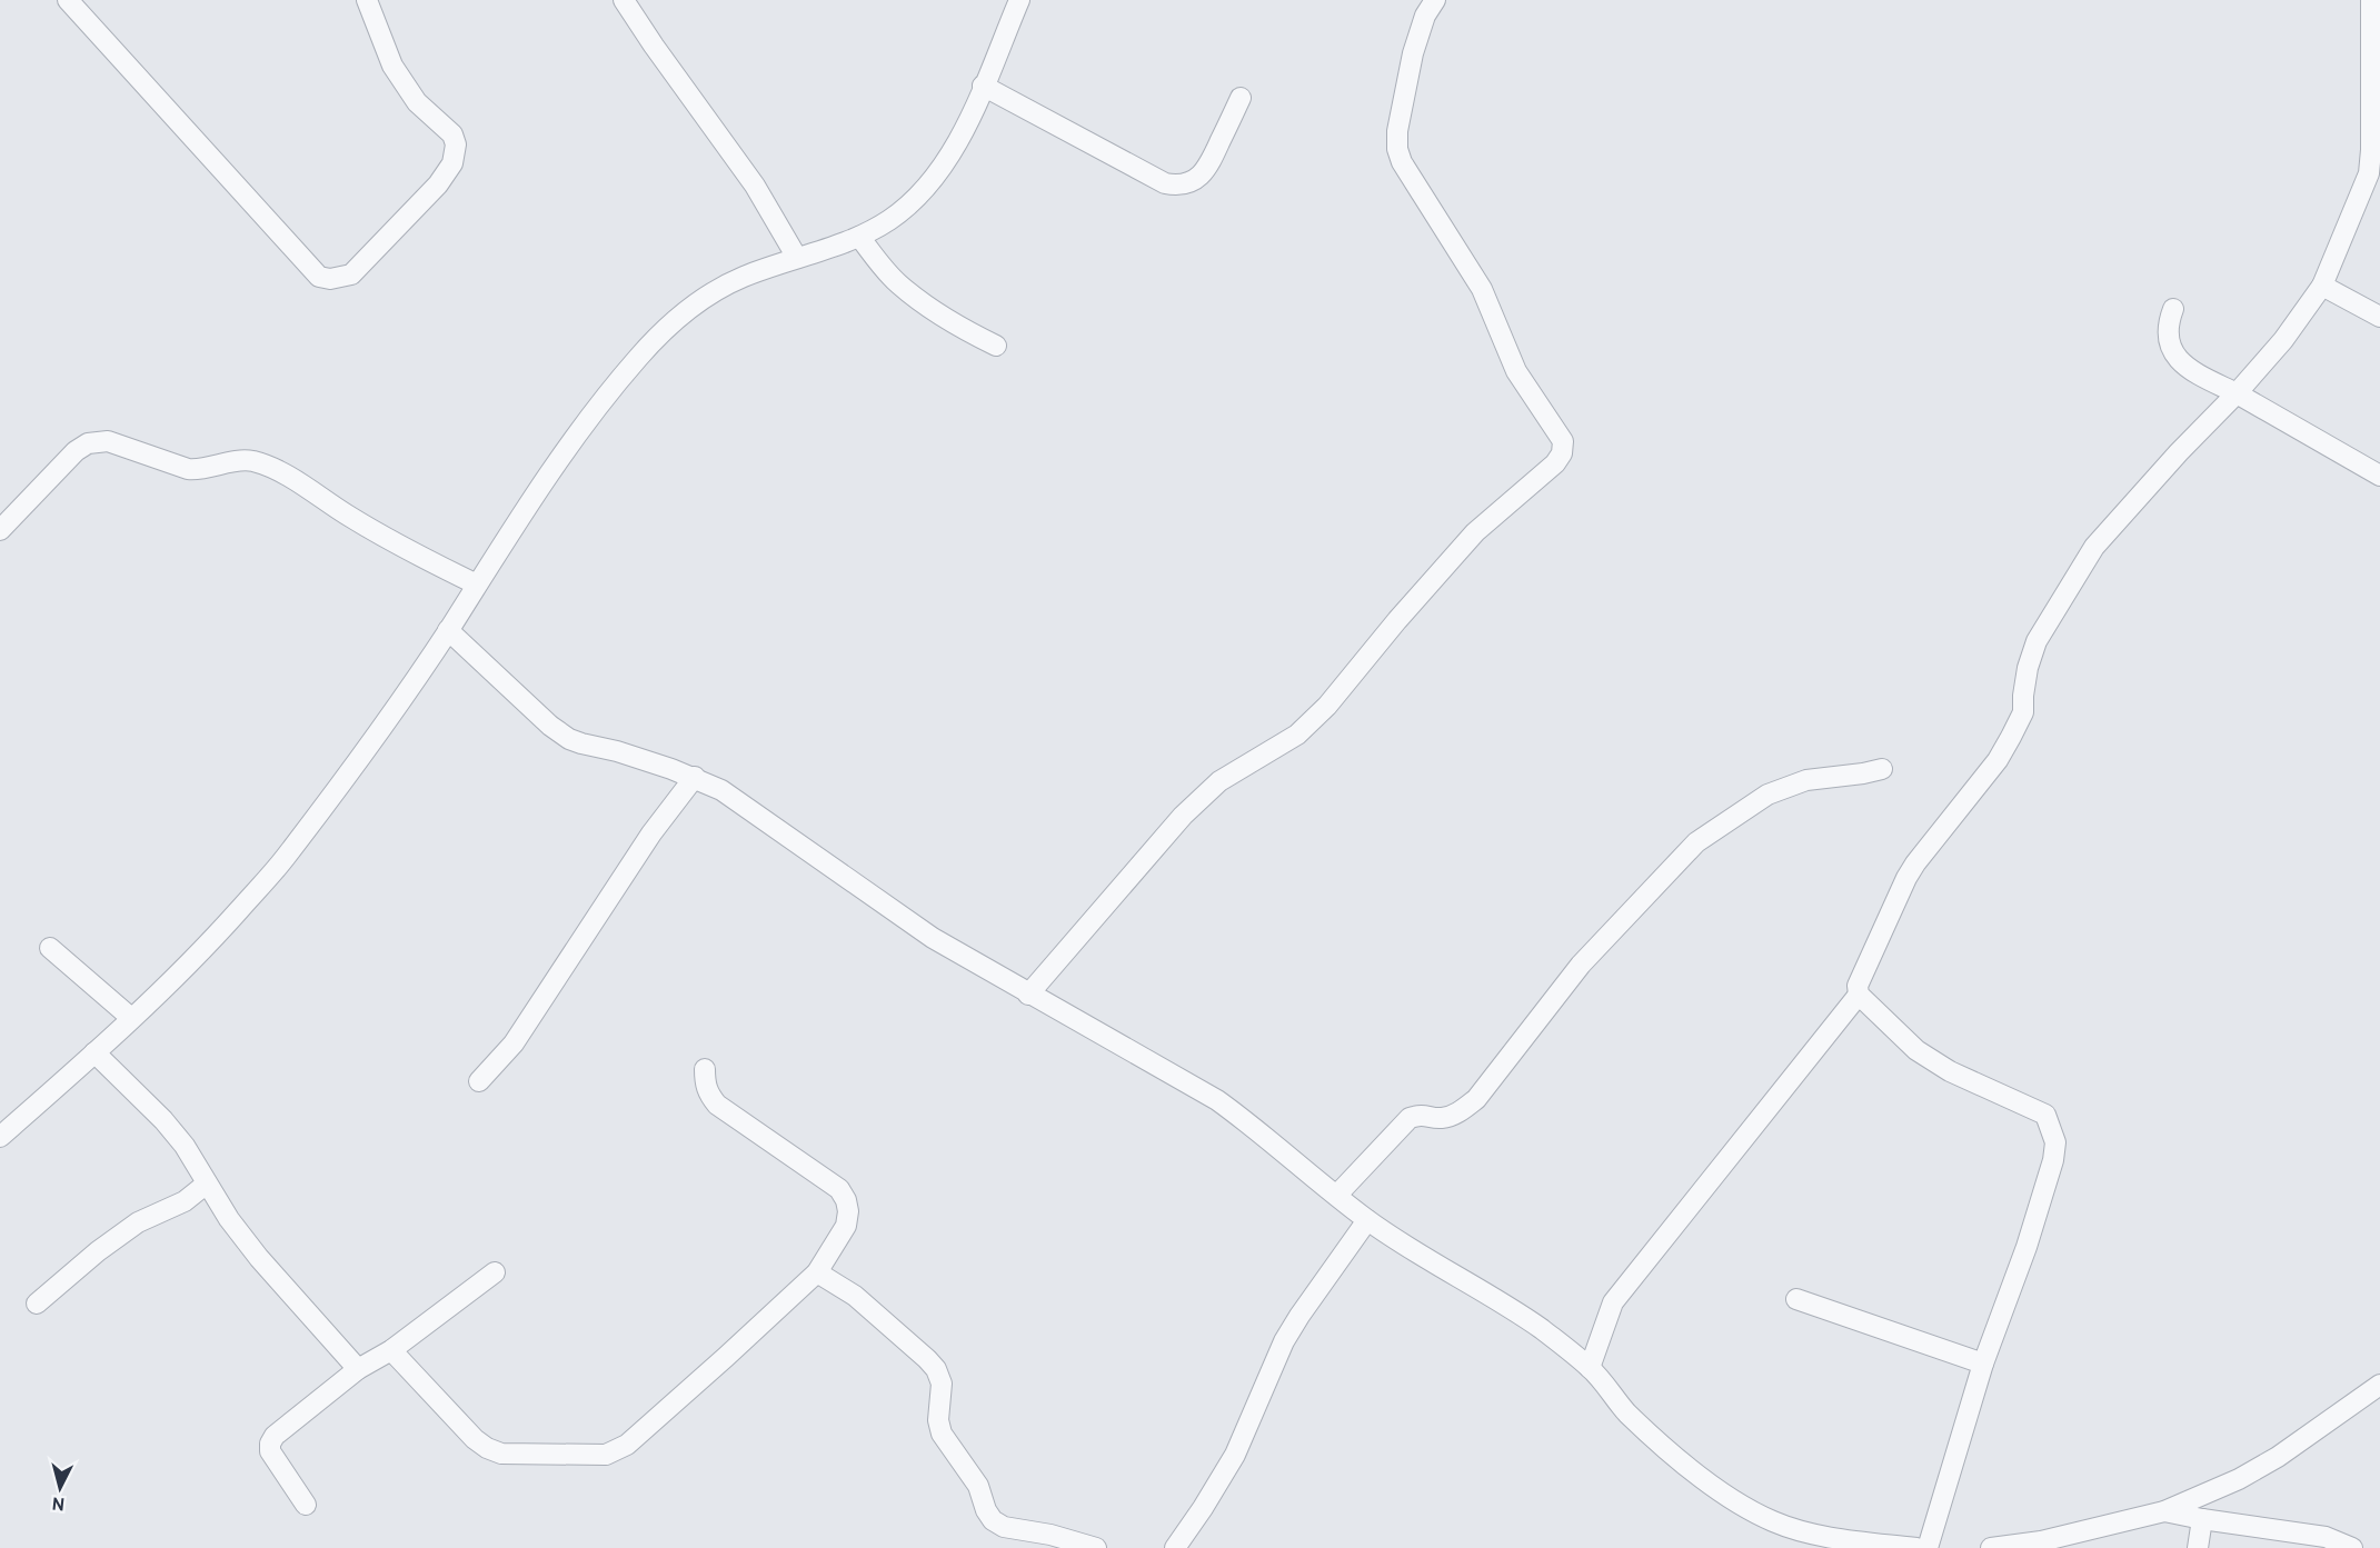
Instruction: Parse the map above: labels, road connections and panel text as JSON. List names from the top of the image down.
{
  "north": "bottom"
}
